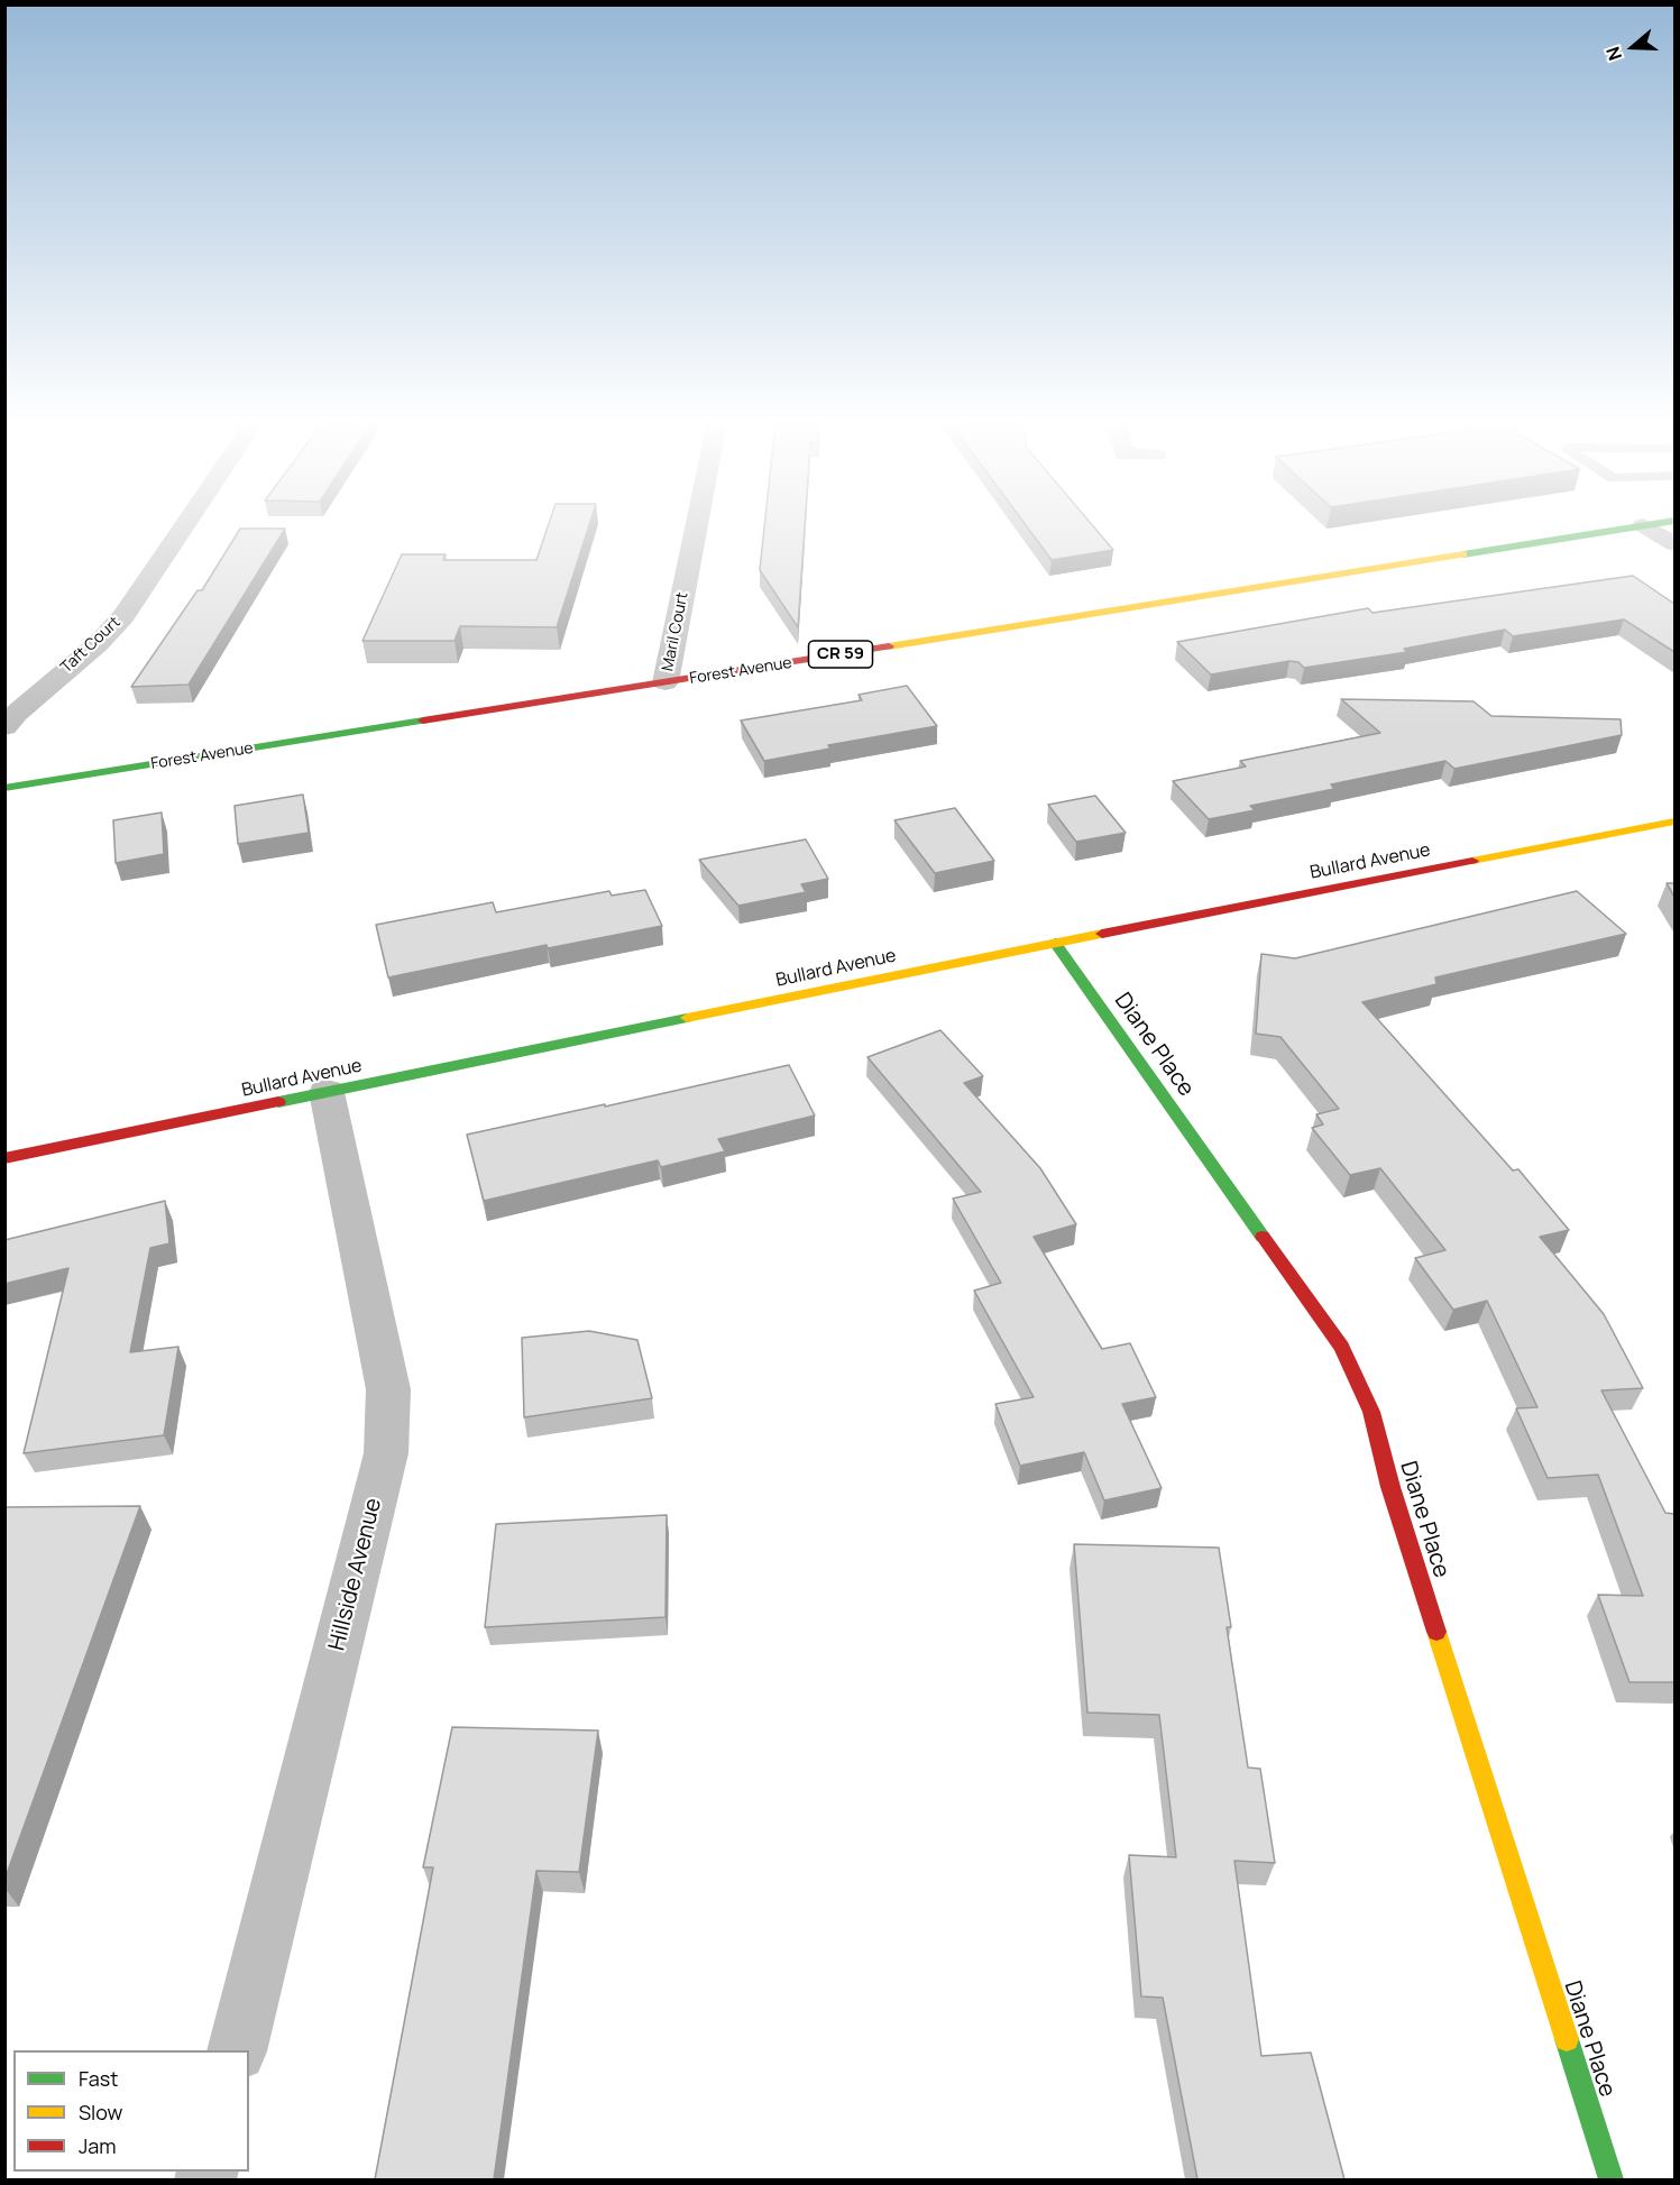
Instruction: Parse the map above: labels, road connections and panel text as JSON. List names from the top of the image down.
{
  "streets": {
    "street": [
      "Maril Court",
      "Taft Court",
      "CR 59",
      "Forest Avenue",
      "Bullard Avenue",
      "Diane Place",
      "Hillside Avenue"
    ]
  },
  "crossings": [
    ["Maril Court", "Forest Avenue"],
    ["Bullard Avenue", "Diane Place"],
    ["Bullard Avenue", "Hillside Avenue"]
  ],
  "legend": ["Fast", "Slow", "Jam"],
  "north": "left"
}
